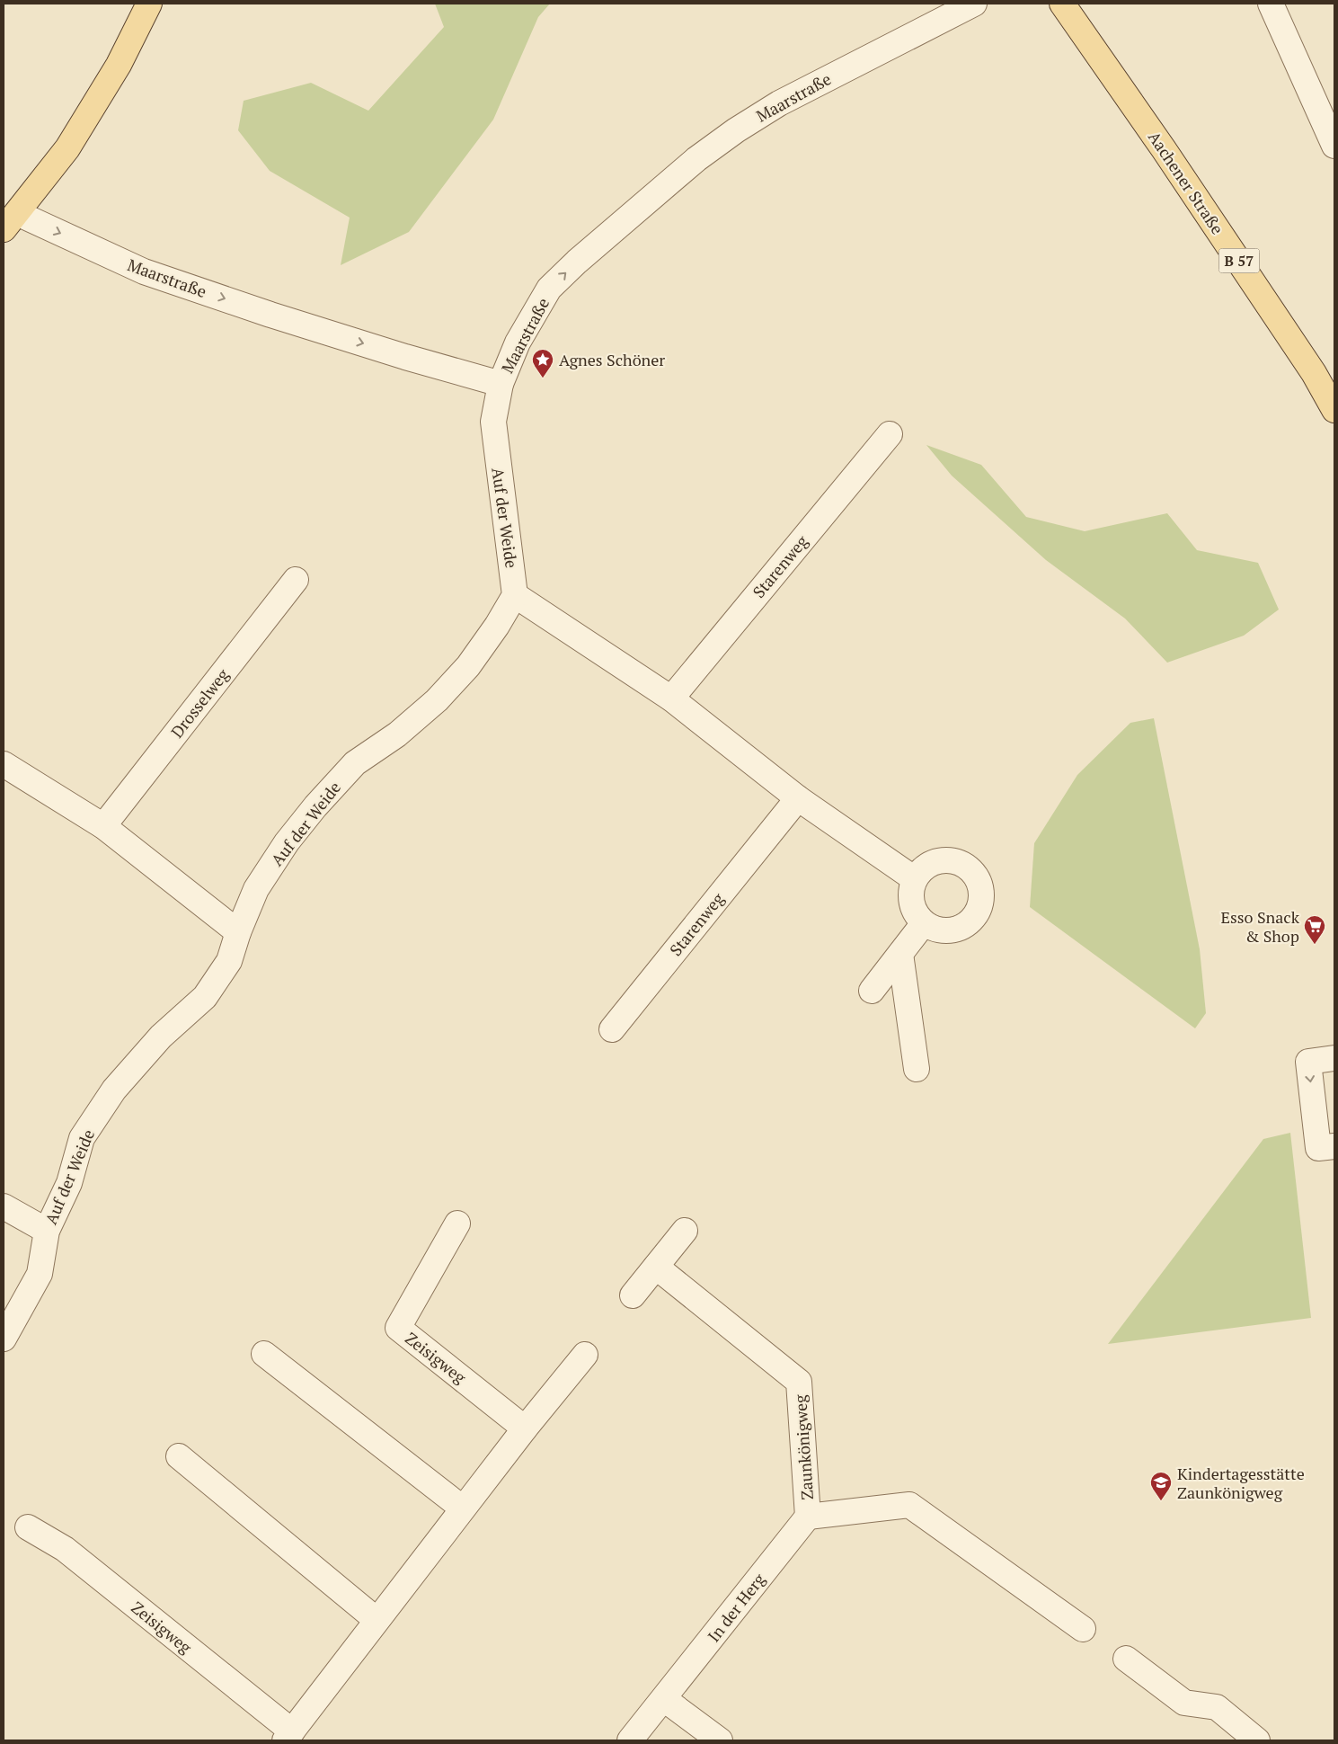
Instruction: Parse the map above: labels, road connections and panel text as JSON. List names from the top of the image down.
{
  "streets": {
    "main road": ["Aachener Straße", "B 57"],
    "street": [
      "Maarstraße",
      "Auf der Weide",
      "Starenweg",
      "Drosselweg",
      "Zeisigweg",
      "Zaunkönigweg",
      "In der Herg"
    ]
  },
  "crossings": [
    ["Maarstraße", "Auf der Weide"],
    ["Zaunkönigweg", "In der Herg"]
  ],
  "one_way": ["Maarstraße"],
  "places": {
    "place": ["Agnes Schöner"],
    "supermarket": ["Esso Snack & Shop"],
    "school or university": ["Kindertagesstätte Zaunkönigweg"]
  }
}
